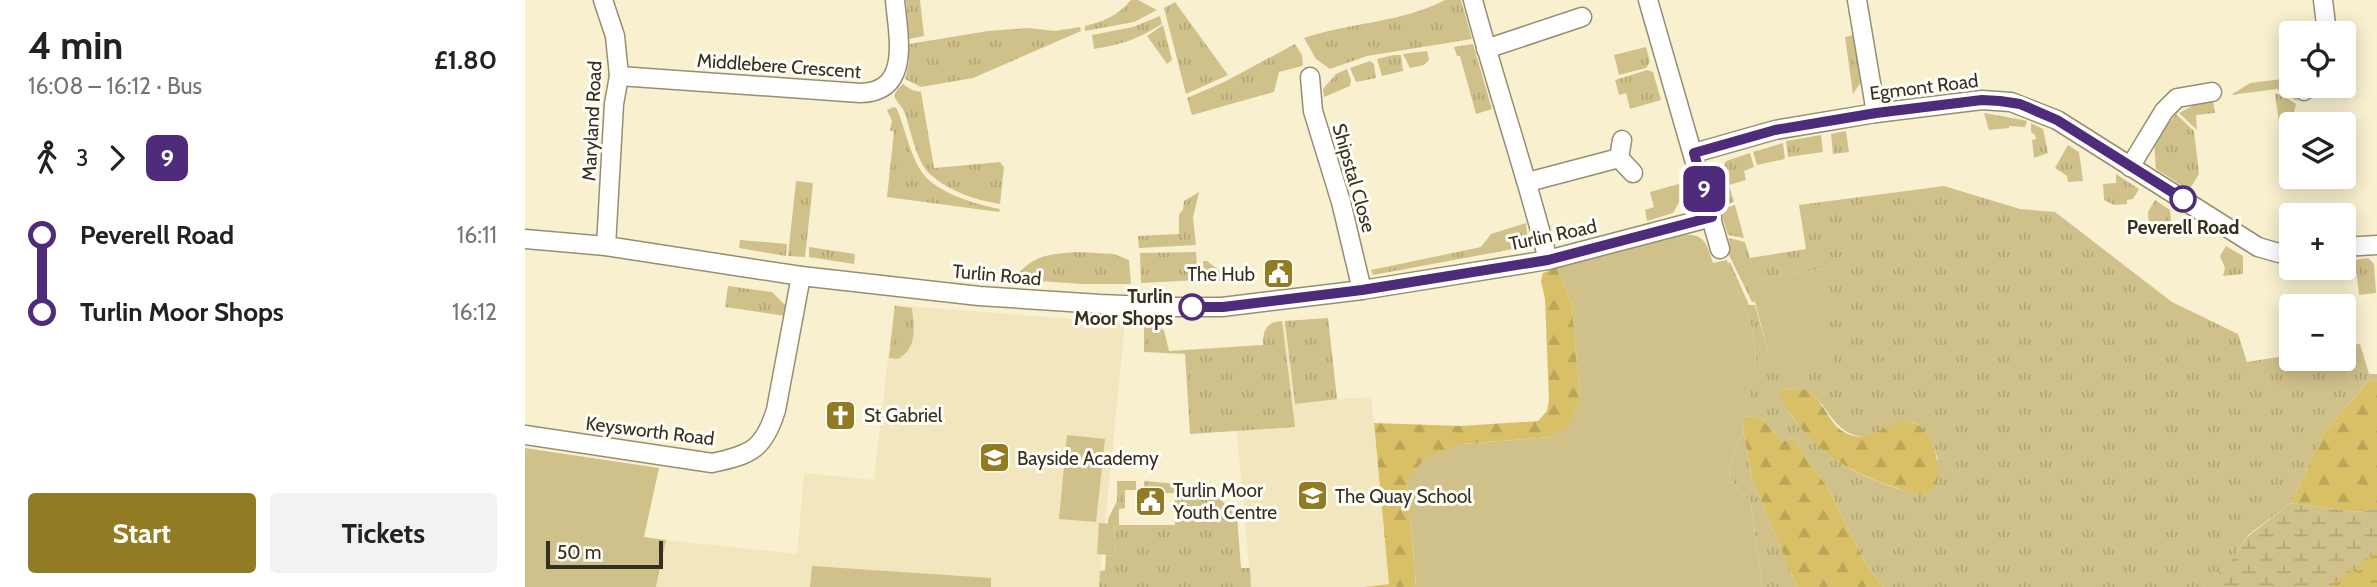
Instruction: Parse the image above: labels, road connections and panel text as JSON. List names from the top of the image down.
{
  "streets": {
    "street": [
      "Middlebere Crescent",
      "Egmont Road",
      "Maryland Road",
      "Shipstal Close",
      "Turlin Road",
      "Keysworth Road"
    ]
  },
  "crossings": [
    ["Middlebere Crescent", "Maryland Road"],
    ["Maryland Road", "Turlin Road"],
    ["Shipstal Close", "Turlin Road"],
    ["Turlin Road", "Keysworth Road"]
  ],
  "places": {
    "other": ["Peverell Road", "Turlin Moor Shops"],
    "public building": ["The Hub", "Turlin Moor Youth Centre"],
    "church": ["St Gabriel"],
    "school or university": ["Bayside Academy", "The Quay School"]
  },
  "lines": ["bus line 9"],
  "scale_bar": "50 m",
  "page": {
    "heading": ["4 min", "16:08 – 16:12 · Bus", "£1.80"],
    "on_map": "9",
    "map_buttons": ["+", "−"],
    "legs": ["3", "9"],
    "list": [
      {
        "name": "Peverell Road",
        "value": "16:11"
      },
      {
        "name": "Turlin Moor Shops",
        "value": "16:12"
      }
    ],
    "buttons": ["Start", "Tickets"],
    "scale": "50 m"
  }
}
